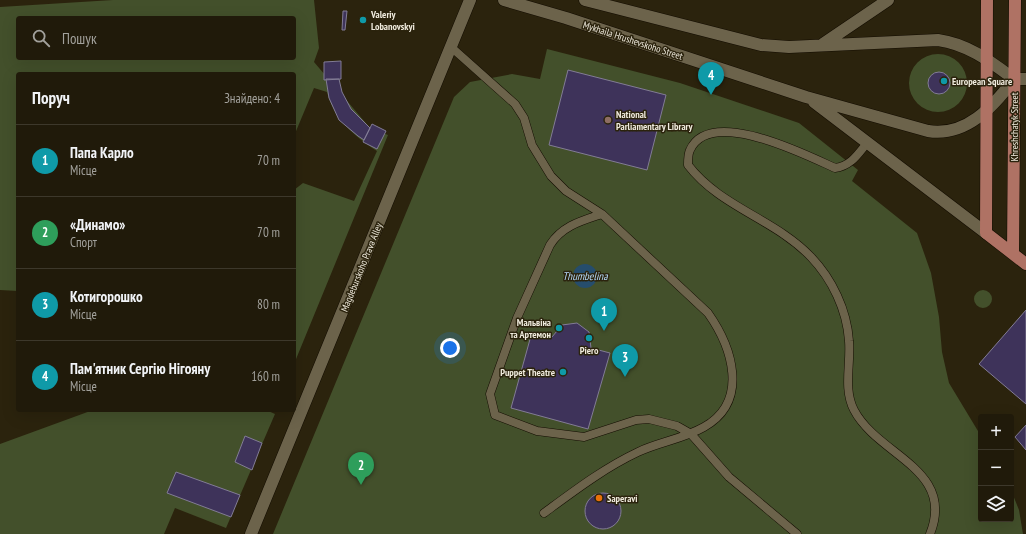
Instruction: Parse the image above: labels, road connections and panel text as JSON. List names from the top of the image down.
{
  "streets": {
    "main road": ["Mykhaila Hrushevskoho Street", "Khreshchatyk Street", "Magdeburskoho Prava Alley"]
  },
  "water": ["Thumbelina"],
  "places": [
    "Valeriy Lobanovskyi",
    "European Square",
    "National Parliamentary Library",
    "Мальвіна та Артемон",
    "Piero",
    "Puppet Theatre",
    "Saperavi"
  ],
  "page": {
    "search": "Пошук",
    "pins": [
      "4",
      "1",
      "3",
      "2"
    ],
    "heading": ["Поруч", "Знайдено: 4"],
    "list": [
      {
        "mark": "1",
        "name": "Папа Карло",
        "note": "Місце",
        "value": "70 m"
      },
      {
        "mark": "2",
        "name": "«Динамо»",
        "note": "Спорт",
        "value": "70 m"
      },
      {
        "mark": "3",
        "name": "Котигорошко",
        "note": "Місце",
        "value": "80 m"
      },
      {
        "mark": "4",
        "name": "Пам'ятник Сергію Нігояну",
        "note": "Місце",
        "value": "160 m"
      }
    ],
    "map_buttons": ["+", "−"]
  }
}
